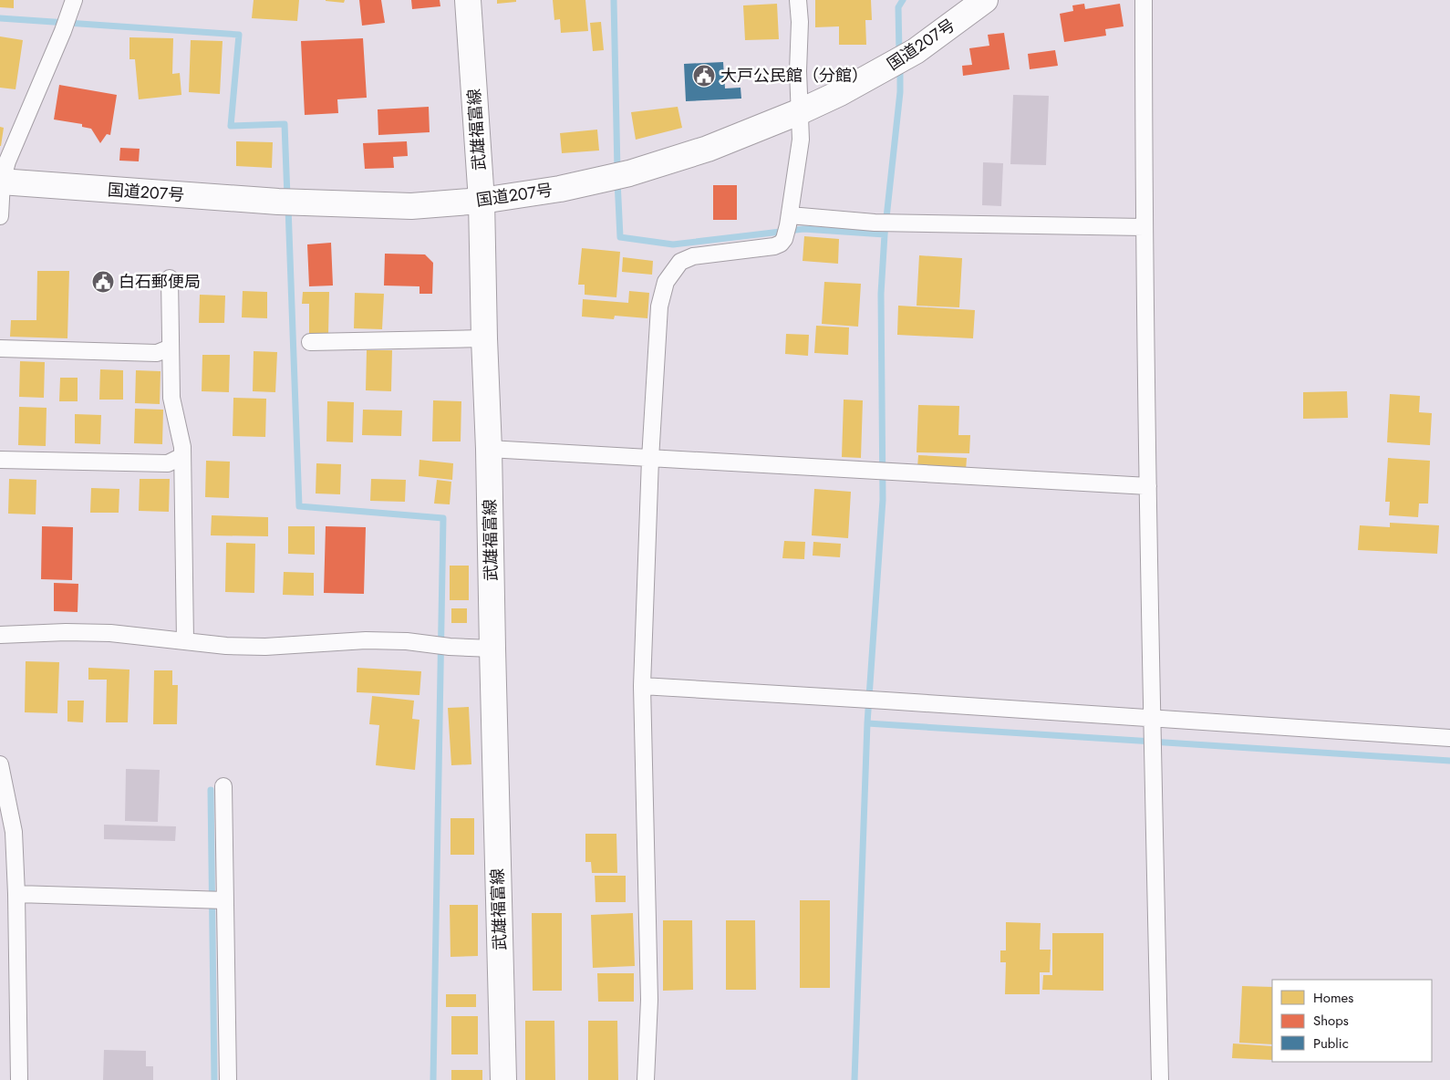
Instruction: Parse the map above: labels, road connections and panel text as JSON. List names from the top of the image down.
{
  "streets": {
    "main road": ["国道207号", "武雄福富線"]
  },
  "crossings": [
    ["国道207号", "武雄福富線"]
  ],
  "places": {
    "public building": ["大戸公民館（分館）", "白石郵便局"]
  },
  "legend": ["Homes", "Shops", "Public"]
}
